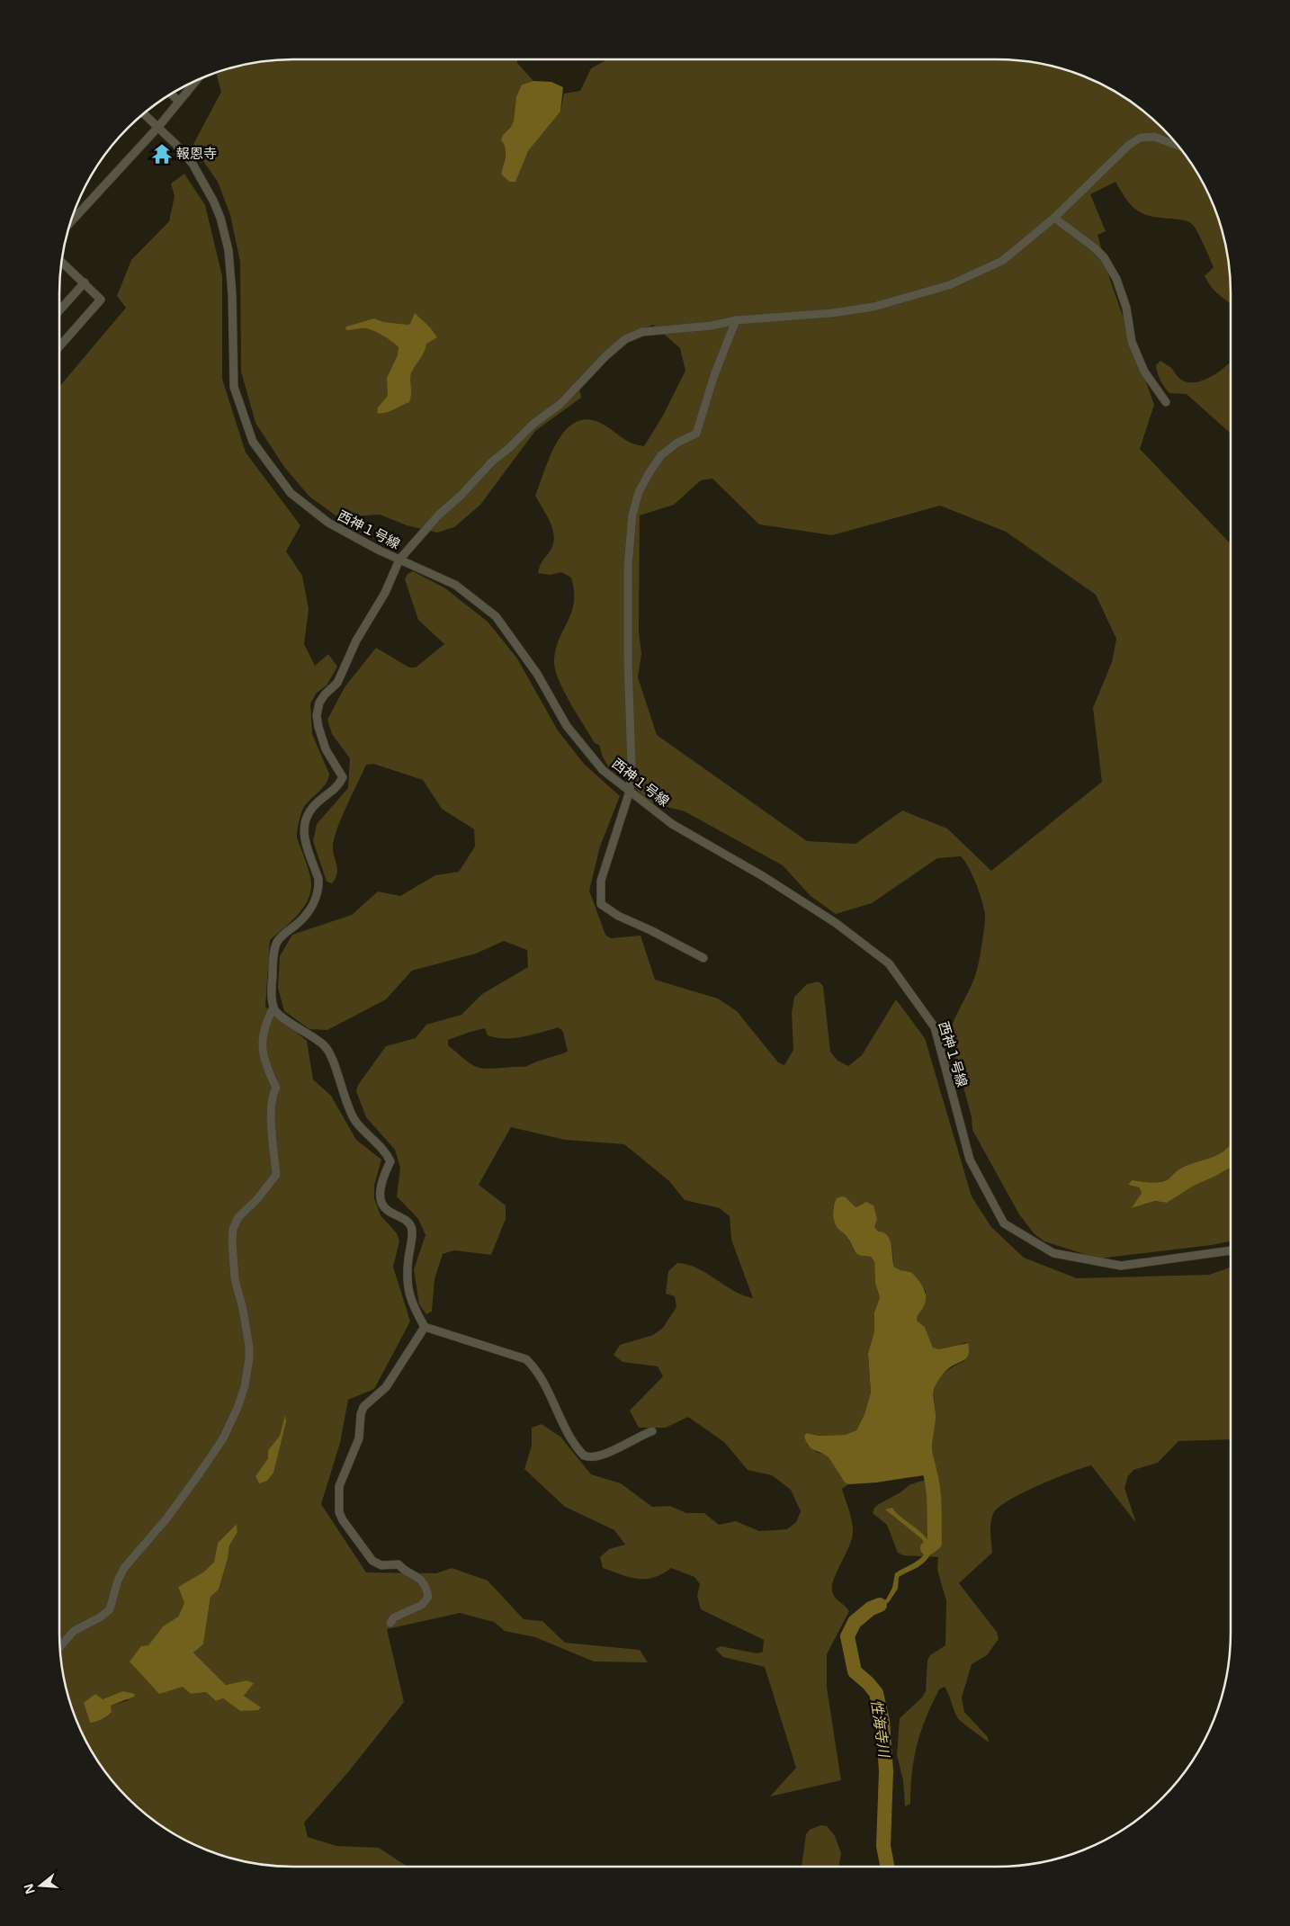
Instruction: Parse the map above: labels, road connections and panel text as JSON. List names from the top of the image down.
{
  "streets": {
    "street": ["西神１号線"]
  },
  "water": ["性海寺川"],
  "places": {
    "temple": ["報恩寺"]
  },
  "north": "left"
}
